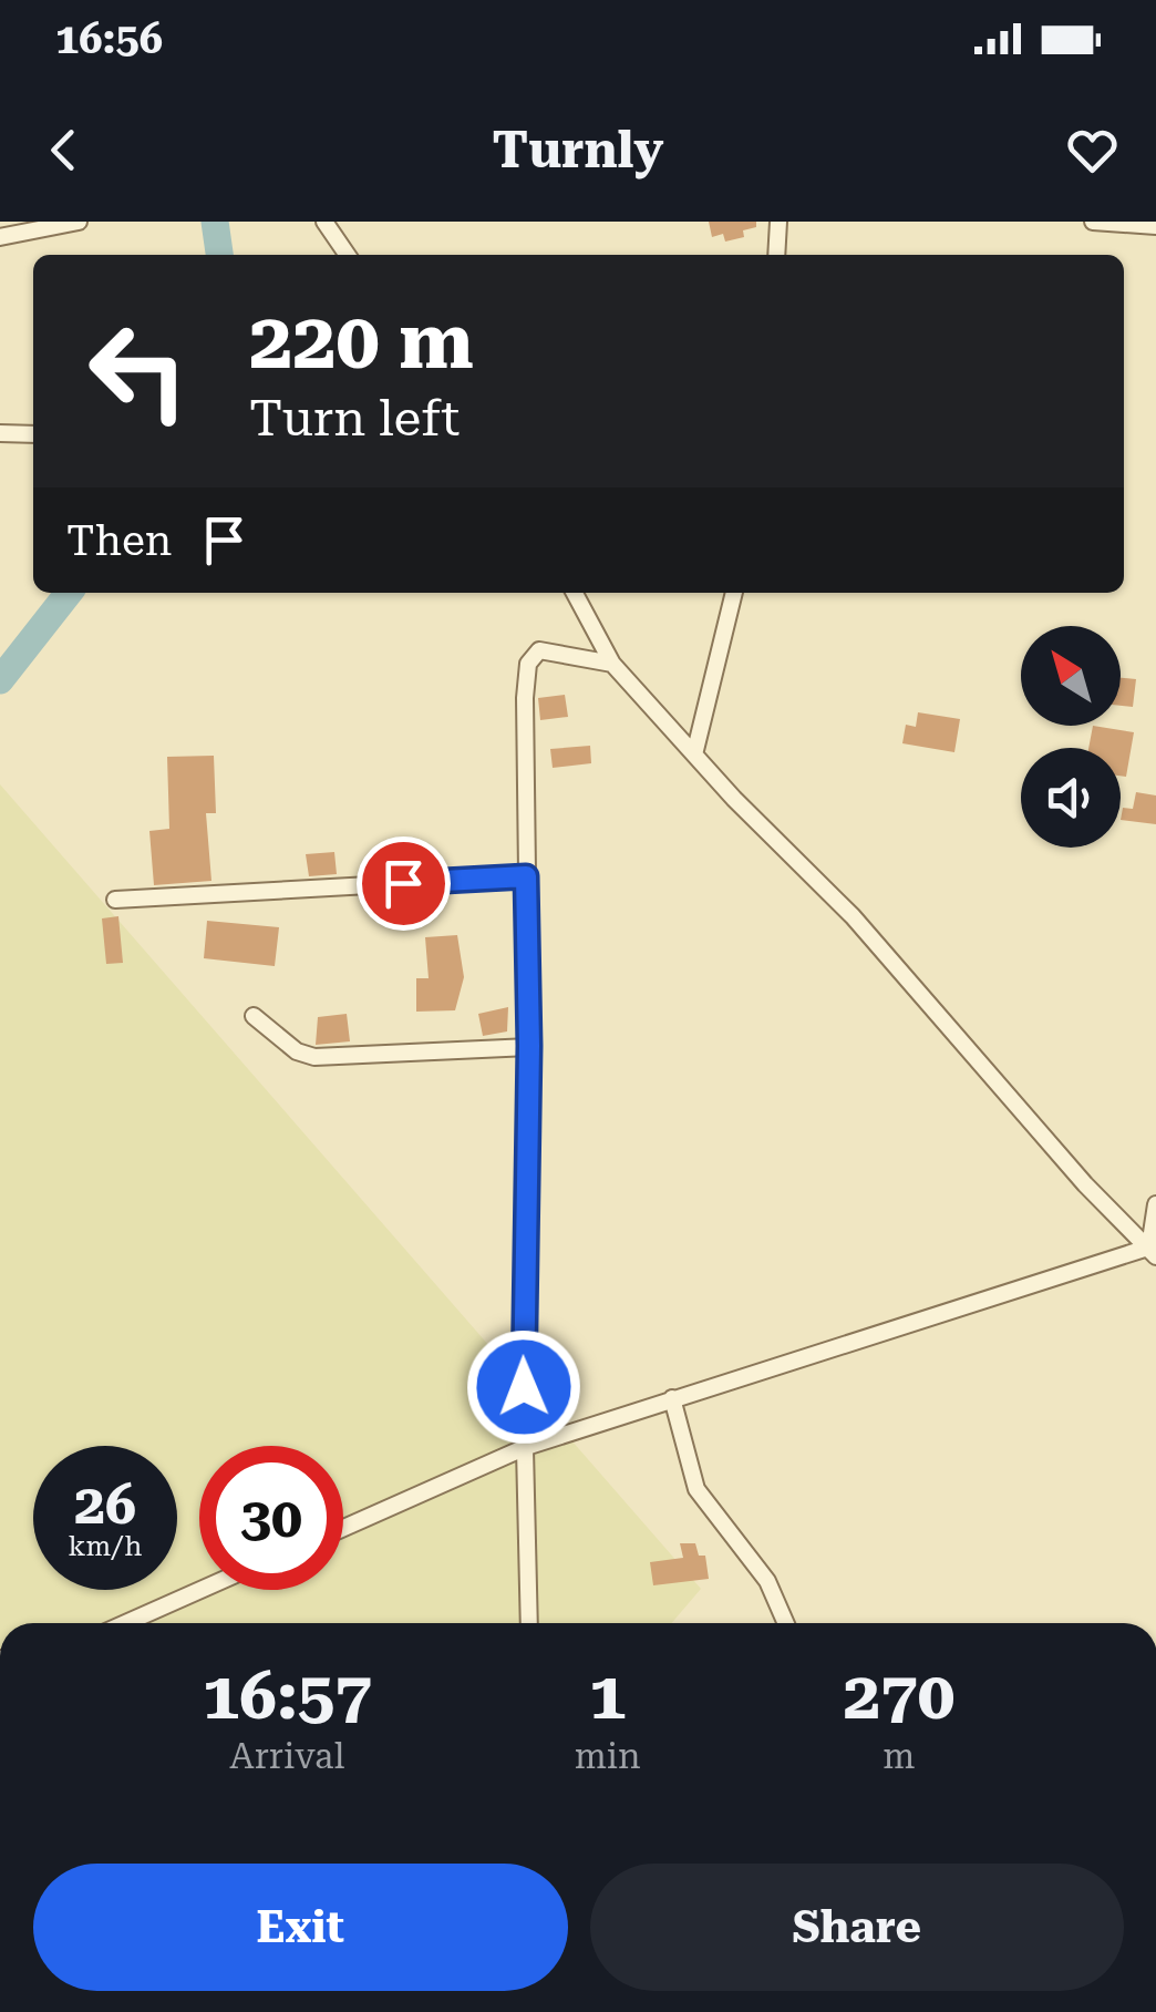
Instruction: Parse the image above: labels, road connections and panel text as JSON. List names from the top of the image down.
{
  "north": "top left",
  "page": {
    "status": "16:56",
    "header": "Turnly",
    "turn": ["220 m", "Turn left"],
    "then": "Then",
    "speed": "26 km/h",
    "limit": "30",
    "eta": [
      "16:57",
      "Arrival",
      "1",
      "min",
      "270",
      "m"
    ],
    "buttons": ["Exit", "Share"]
  }
}
